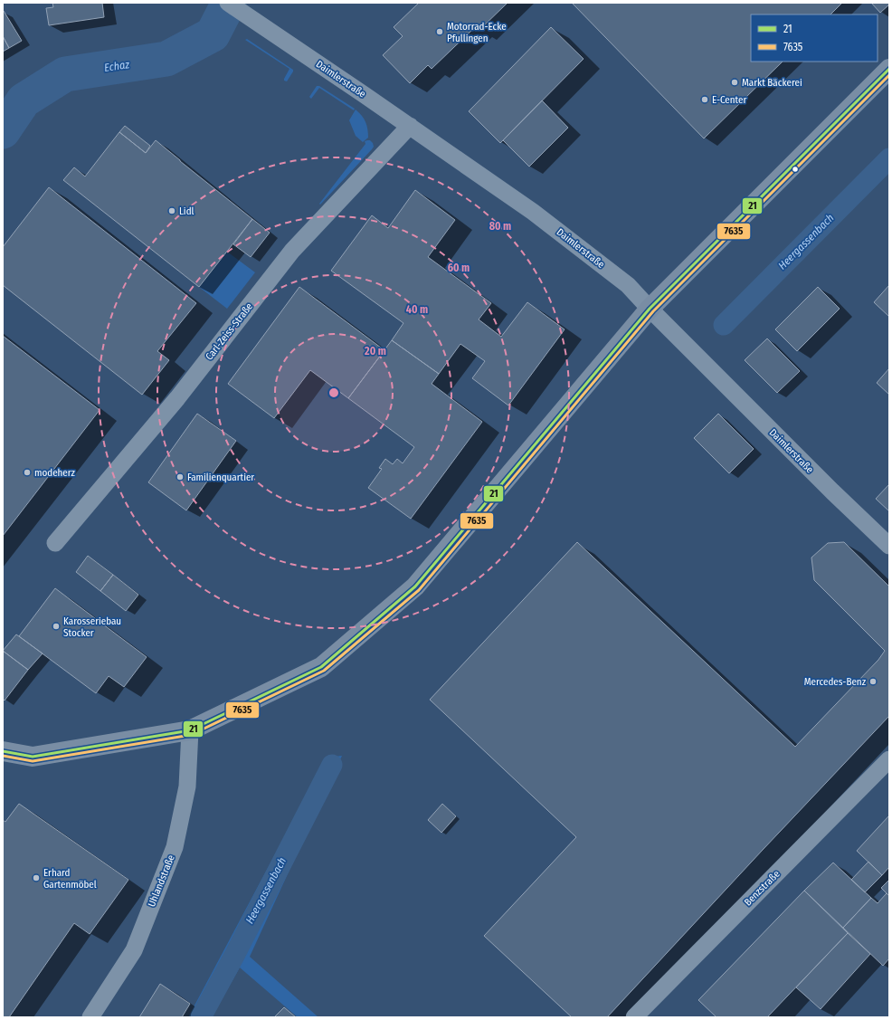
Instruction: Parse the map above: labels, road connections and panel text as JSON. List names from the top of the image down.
{
  "streets": {
    "street": [
      "Daimlerstraße",
      "Carl-Zeiss-Straße",
      "Uhlandstraße",
      "Benzstraße"
    ]
  },
  "crossings": [
    ["Daimlerstraße", "Carl-Zeiss-Straße"]
  ],
  "water": ["Echaz", "Heergassenbach"],
  "places": [
    "Motorrad-Ecke Pfullingen",
    "Markt Bäckerei",
    "E-Center",
    "Lidl",
    "modeherz",
    "Familienquartier",
    "Karosseriebau Stocker",
    "Mercedes-Benz",
    "Erhard Gartenmöbel"
  ],
  "lines": ["transit line 21", "transit line 7635"],
  "legend": ["21", "7635"],
  "rings": [
    "80 m",
    "60 m",
    "40 m",
    "20 m"
  ]
}
